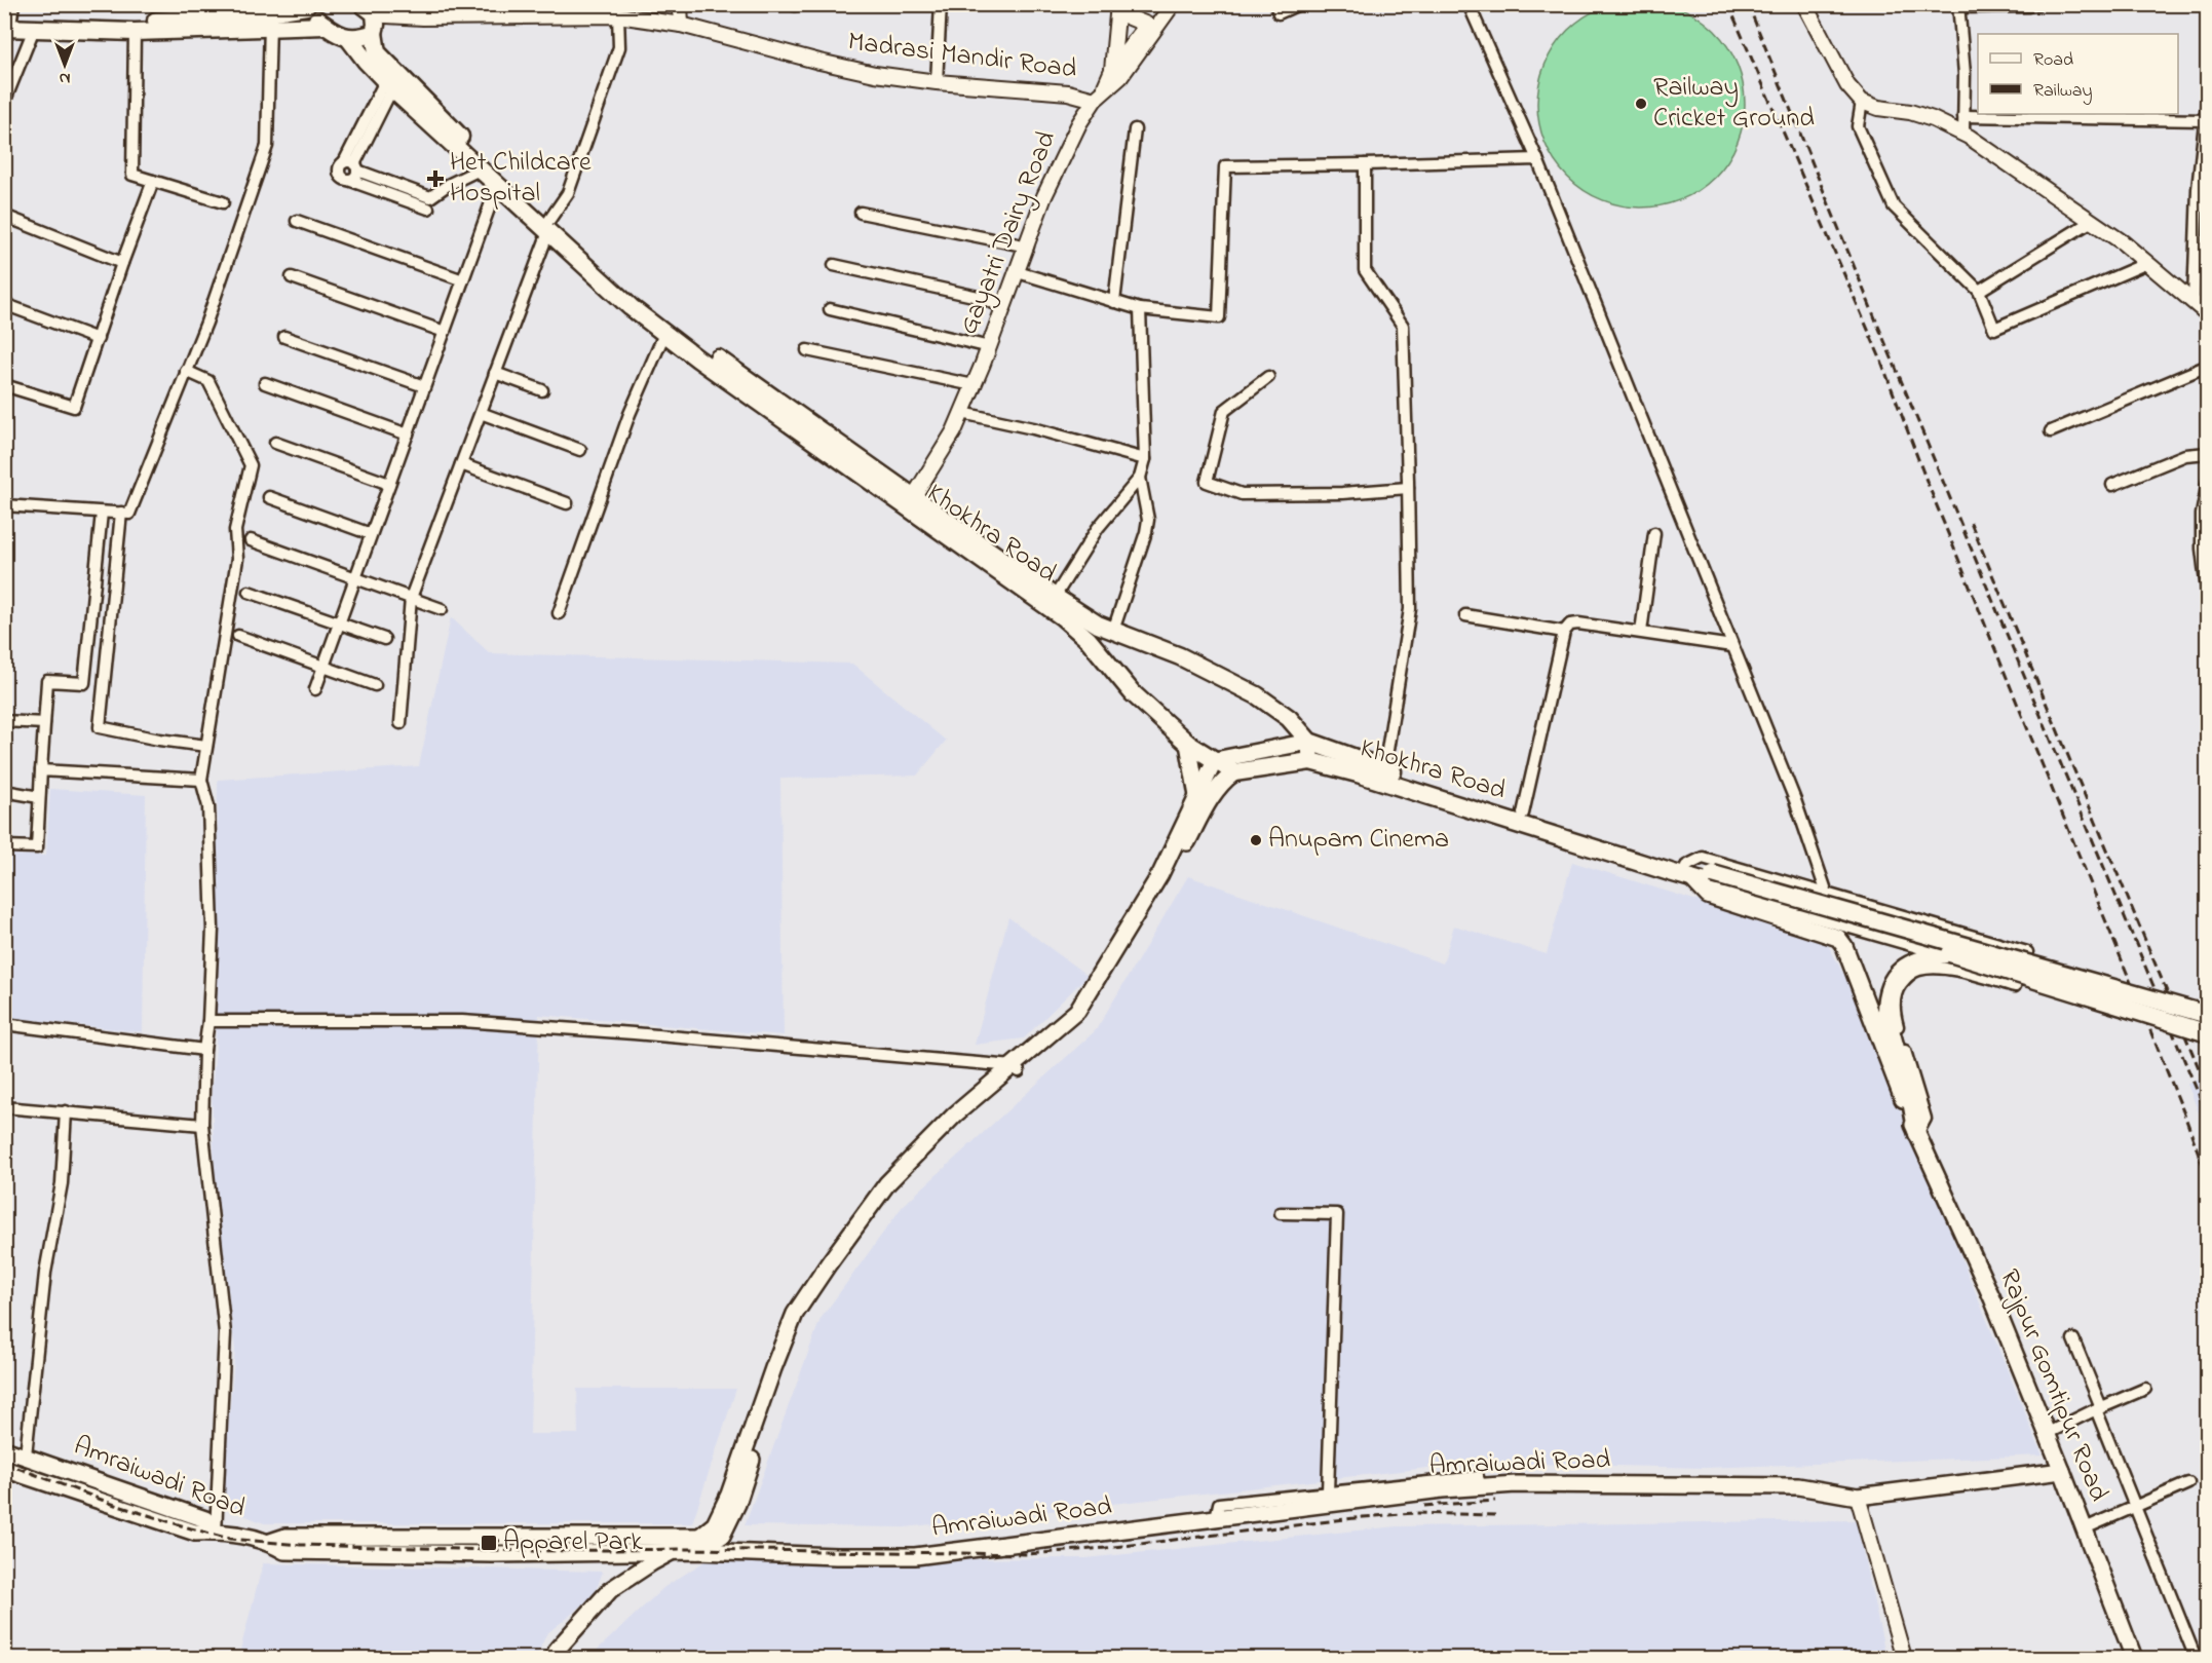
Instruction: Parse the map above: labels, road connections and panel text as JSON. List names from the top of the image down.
{
  "streets": {
    "main road": ["Khokhra Road", "Rajpur Gomtipur Road", "Amraiwadi Road"],
    "street": ["Madrasi Mandir Road", "Gayatri Dairy Road"]
  },
  "crossings": [
    ["Madrasi Mandir Road", "Gayatri Dairy Road"],
    ["Gayatri Dairy Road", "Khokhra Road"],
    ["Khokhra Road", "Rajpur Gomtipur Road"],
    ["Rajpur Gomtipur Road", "Amraiwadi Road"]
  ],
  "places": {
    "other": ["Railway Cricket Ground", "Anupam Cinema"],
    "health": ["Het Childcare Hospital"],
    "transit": ["Apparel Park"]
  },
  "legend": ["Road", "Railway"],
  "north": "bottom"
}
